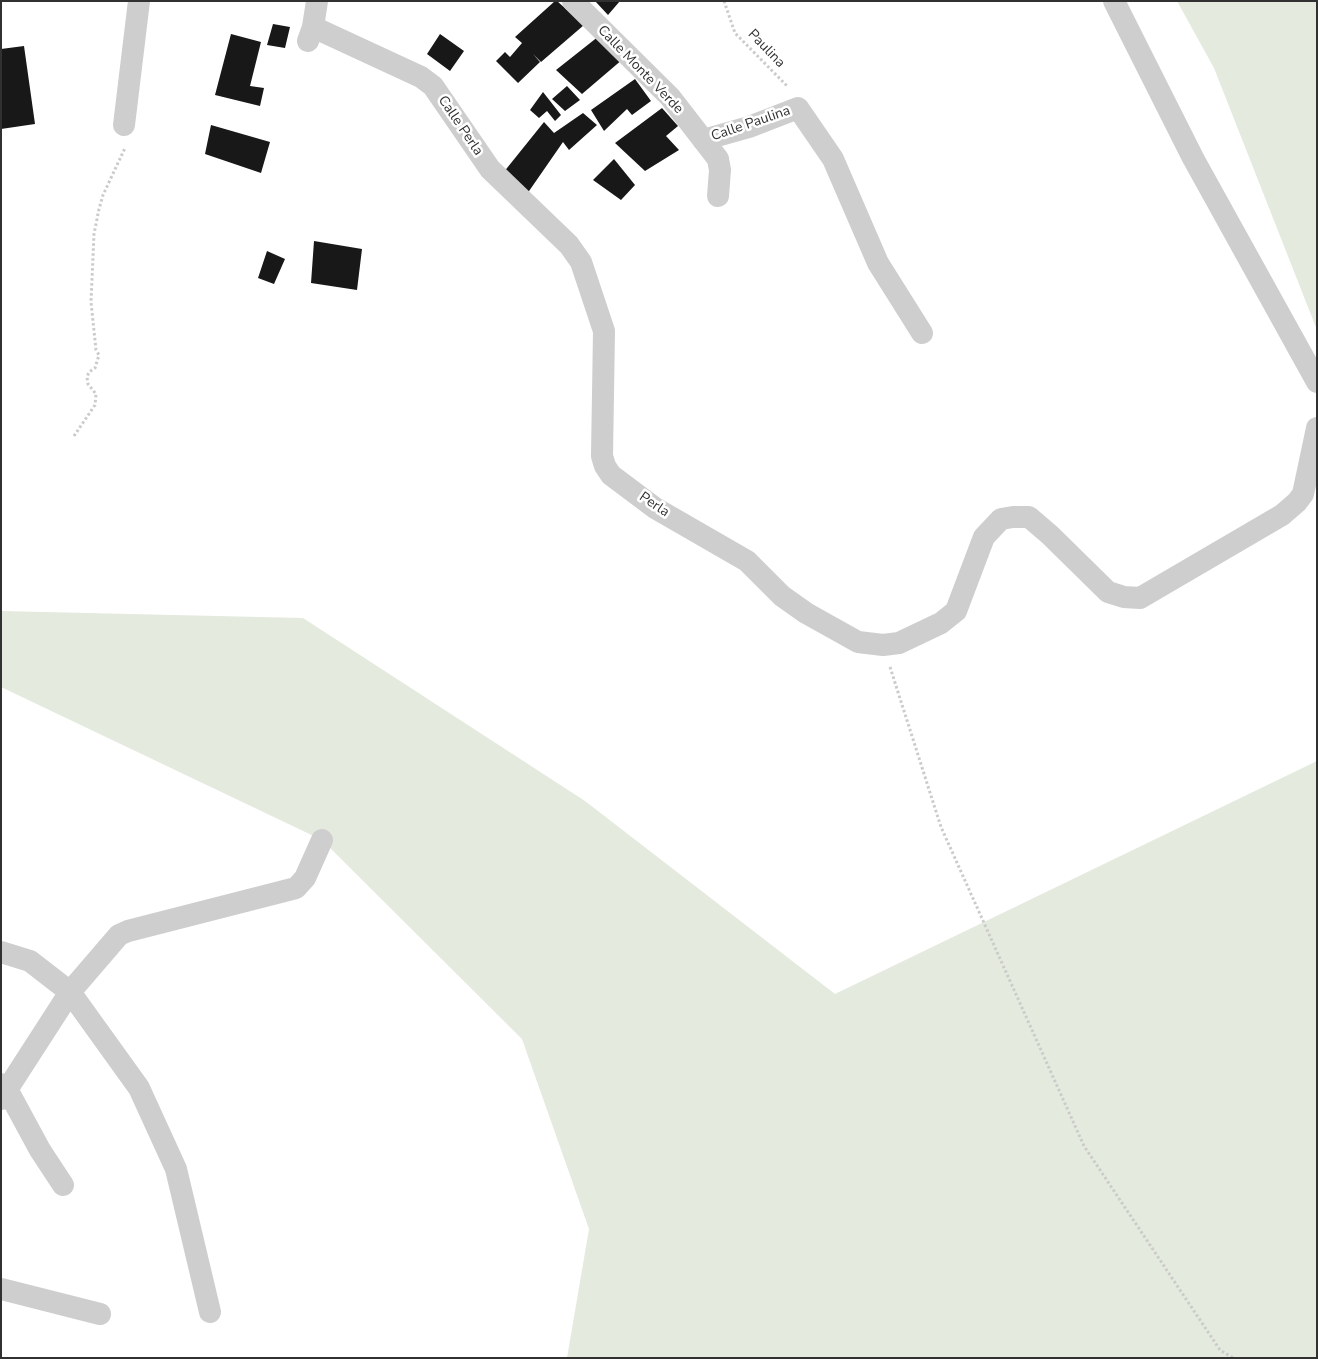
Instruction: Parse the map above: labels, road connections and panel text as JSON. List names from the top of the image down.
{
  "streets": {
    "street": [
      "Calle Monte Verde",
      "Calle Paulina",
      "Calle Perla",
      "Perla"
    ],
    "path": ["Paulina"]
  },
  "crossings": [
    ["Paulina", "Calle Paulina"],
    ["Calle Monte Verde", "Calle Paulina"],
    ["Calle Perla", "Perla"]
  ]
}
